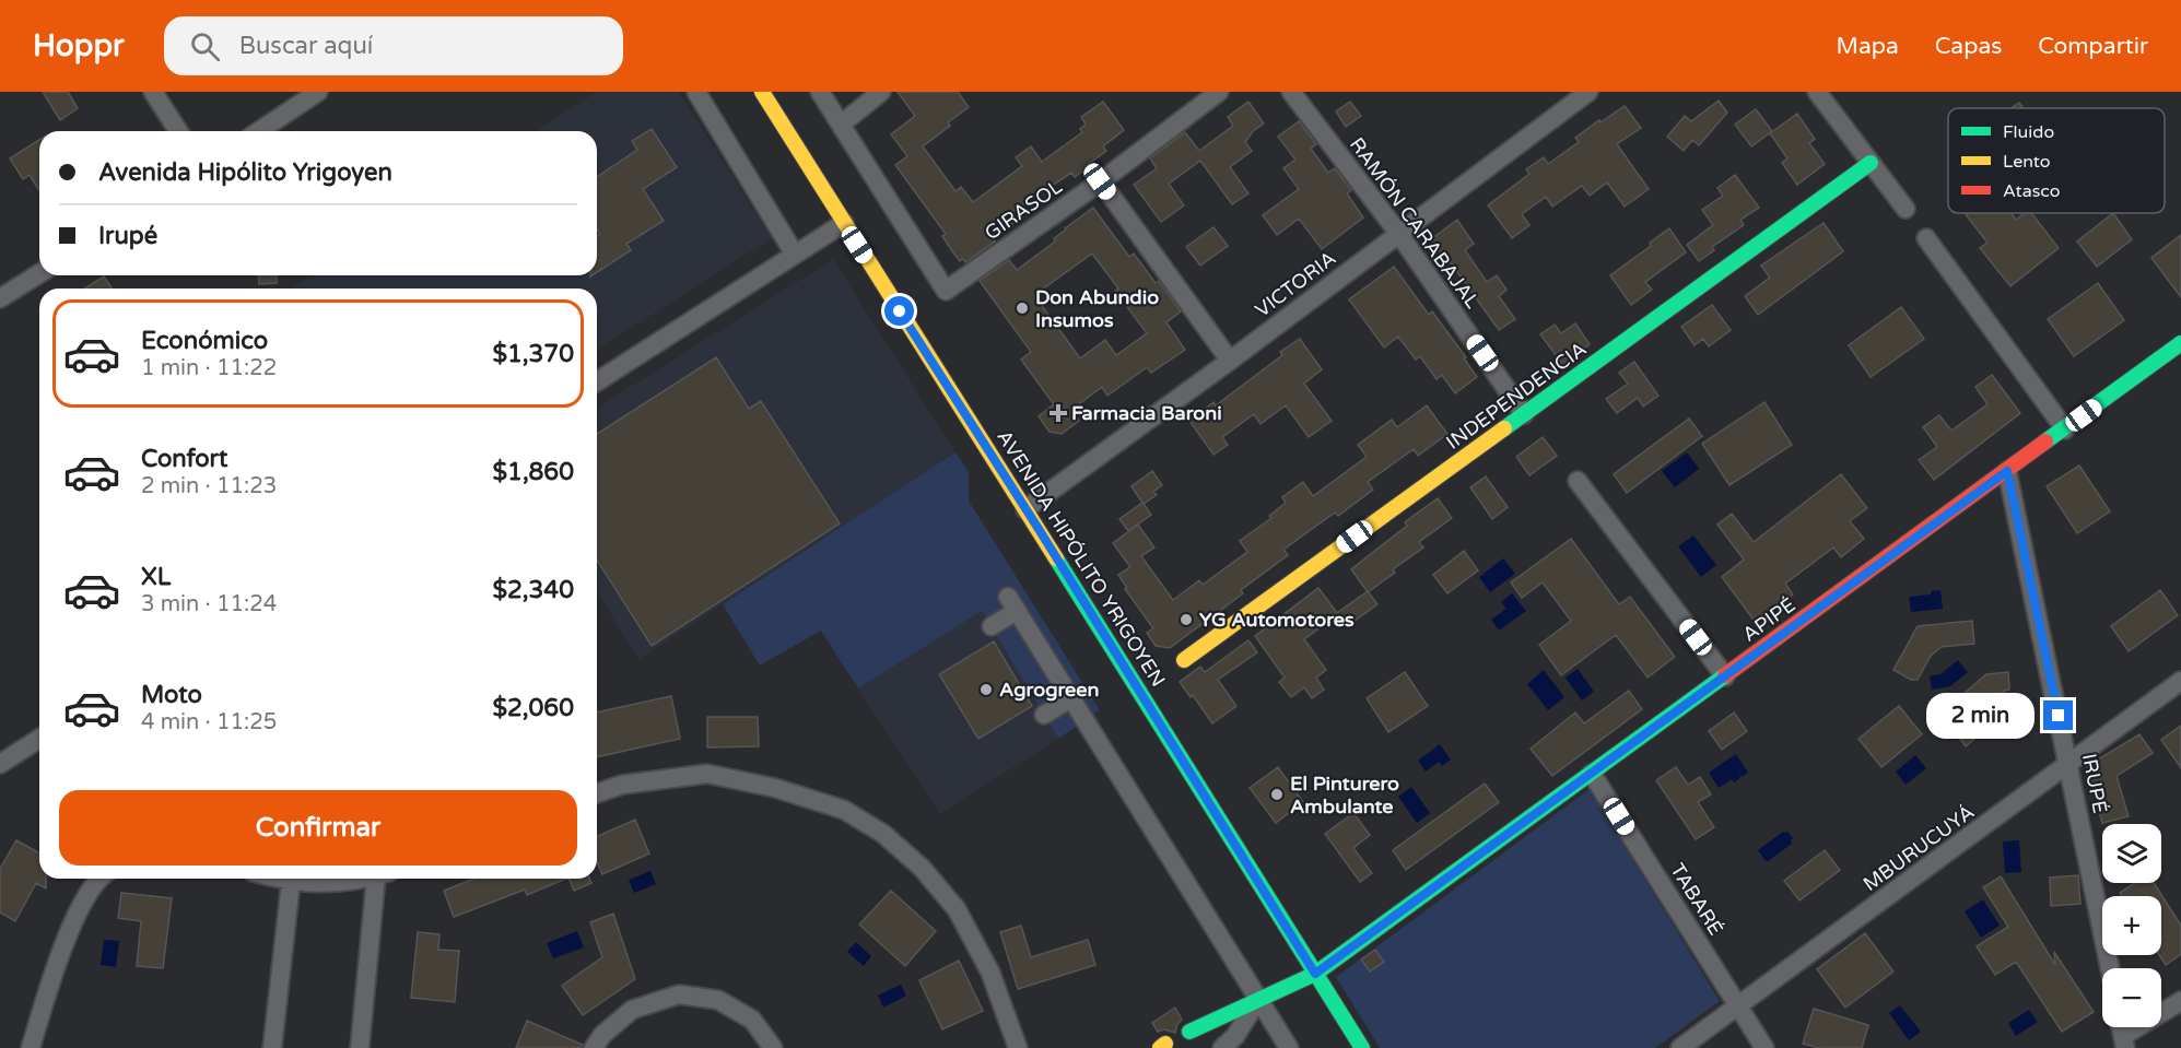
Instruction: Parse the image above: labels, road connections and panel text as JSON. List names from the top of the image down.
{
  "streets": {
    "street": [
      "GIRASOL",
      "RAMÓN CARABAJAL",
      "VICTORIA",
      "INDEPENDENCIA",
      "AVENIDA HIPÓLITO YRIGOYEN",
      "APIPÉ",
      "IRUPÉ",
      "MBURUCUYÁ",
      "TABARÉ"
    ]
  },
  "crossings": [
    ["RAMÓN CARABAJAL", "VICTORIA"],
    ["RAMÓN CARABAJAL", "INDEPENDENCIA"],
    ["VICTORIA", "AVENIDA HIPÓLITO YRIGOYEN"],
    ["AVENIDA HIPÓLITO YRIGOYEN", "APIPÉ"],
    ["APIPÉ", "IRUPÉ"],
    ["APIPÉ", "TABARÉ"],
    ["IRUPÉ", "MBURUCUYÁ"],
    ["MBURUCUYÁ", "TABARÉ"]
  ],
  "places": {
    "other": [
      "Don Abundio Insumos",
      "YG Automotores",
      "Agrogreen",
      "El Pinturero Ambulante"
    ],
    "health": ["Farmacia Baroni"]
  },
  "legend": ["Fluido", "Lento", "Atasco"],
  "page": {
    "header": "Hoppr",
    "search": "Buscar aquí",
    "nav": ["Mapa", "Capas", "Compartir"],
    "banner": ["Avenida Hipólito Yrigoyen", "Irupé"],
    "list": [
      {
        "name": "Económico",
        "note": "1 min · 11:22",
        "value": "$1,370"
      },
      {
        "name": "Confort",
        "note": "2 min · 11:23",
        "value": "$1,860"
      },
      {
        "name": "XL",
        "note": "3 min · 11:24",
        "value": "$2,340"
      },
      {
        "name": "Moto",
        "note": "4 min · 11:25",
        "value": "$2,060"
      }
    ],
    "bubble": "2 min",
    "buttons": "Confirmar",
    "map_buttons": ["+", "−"]
  }
}
